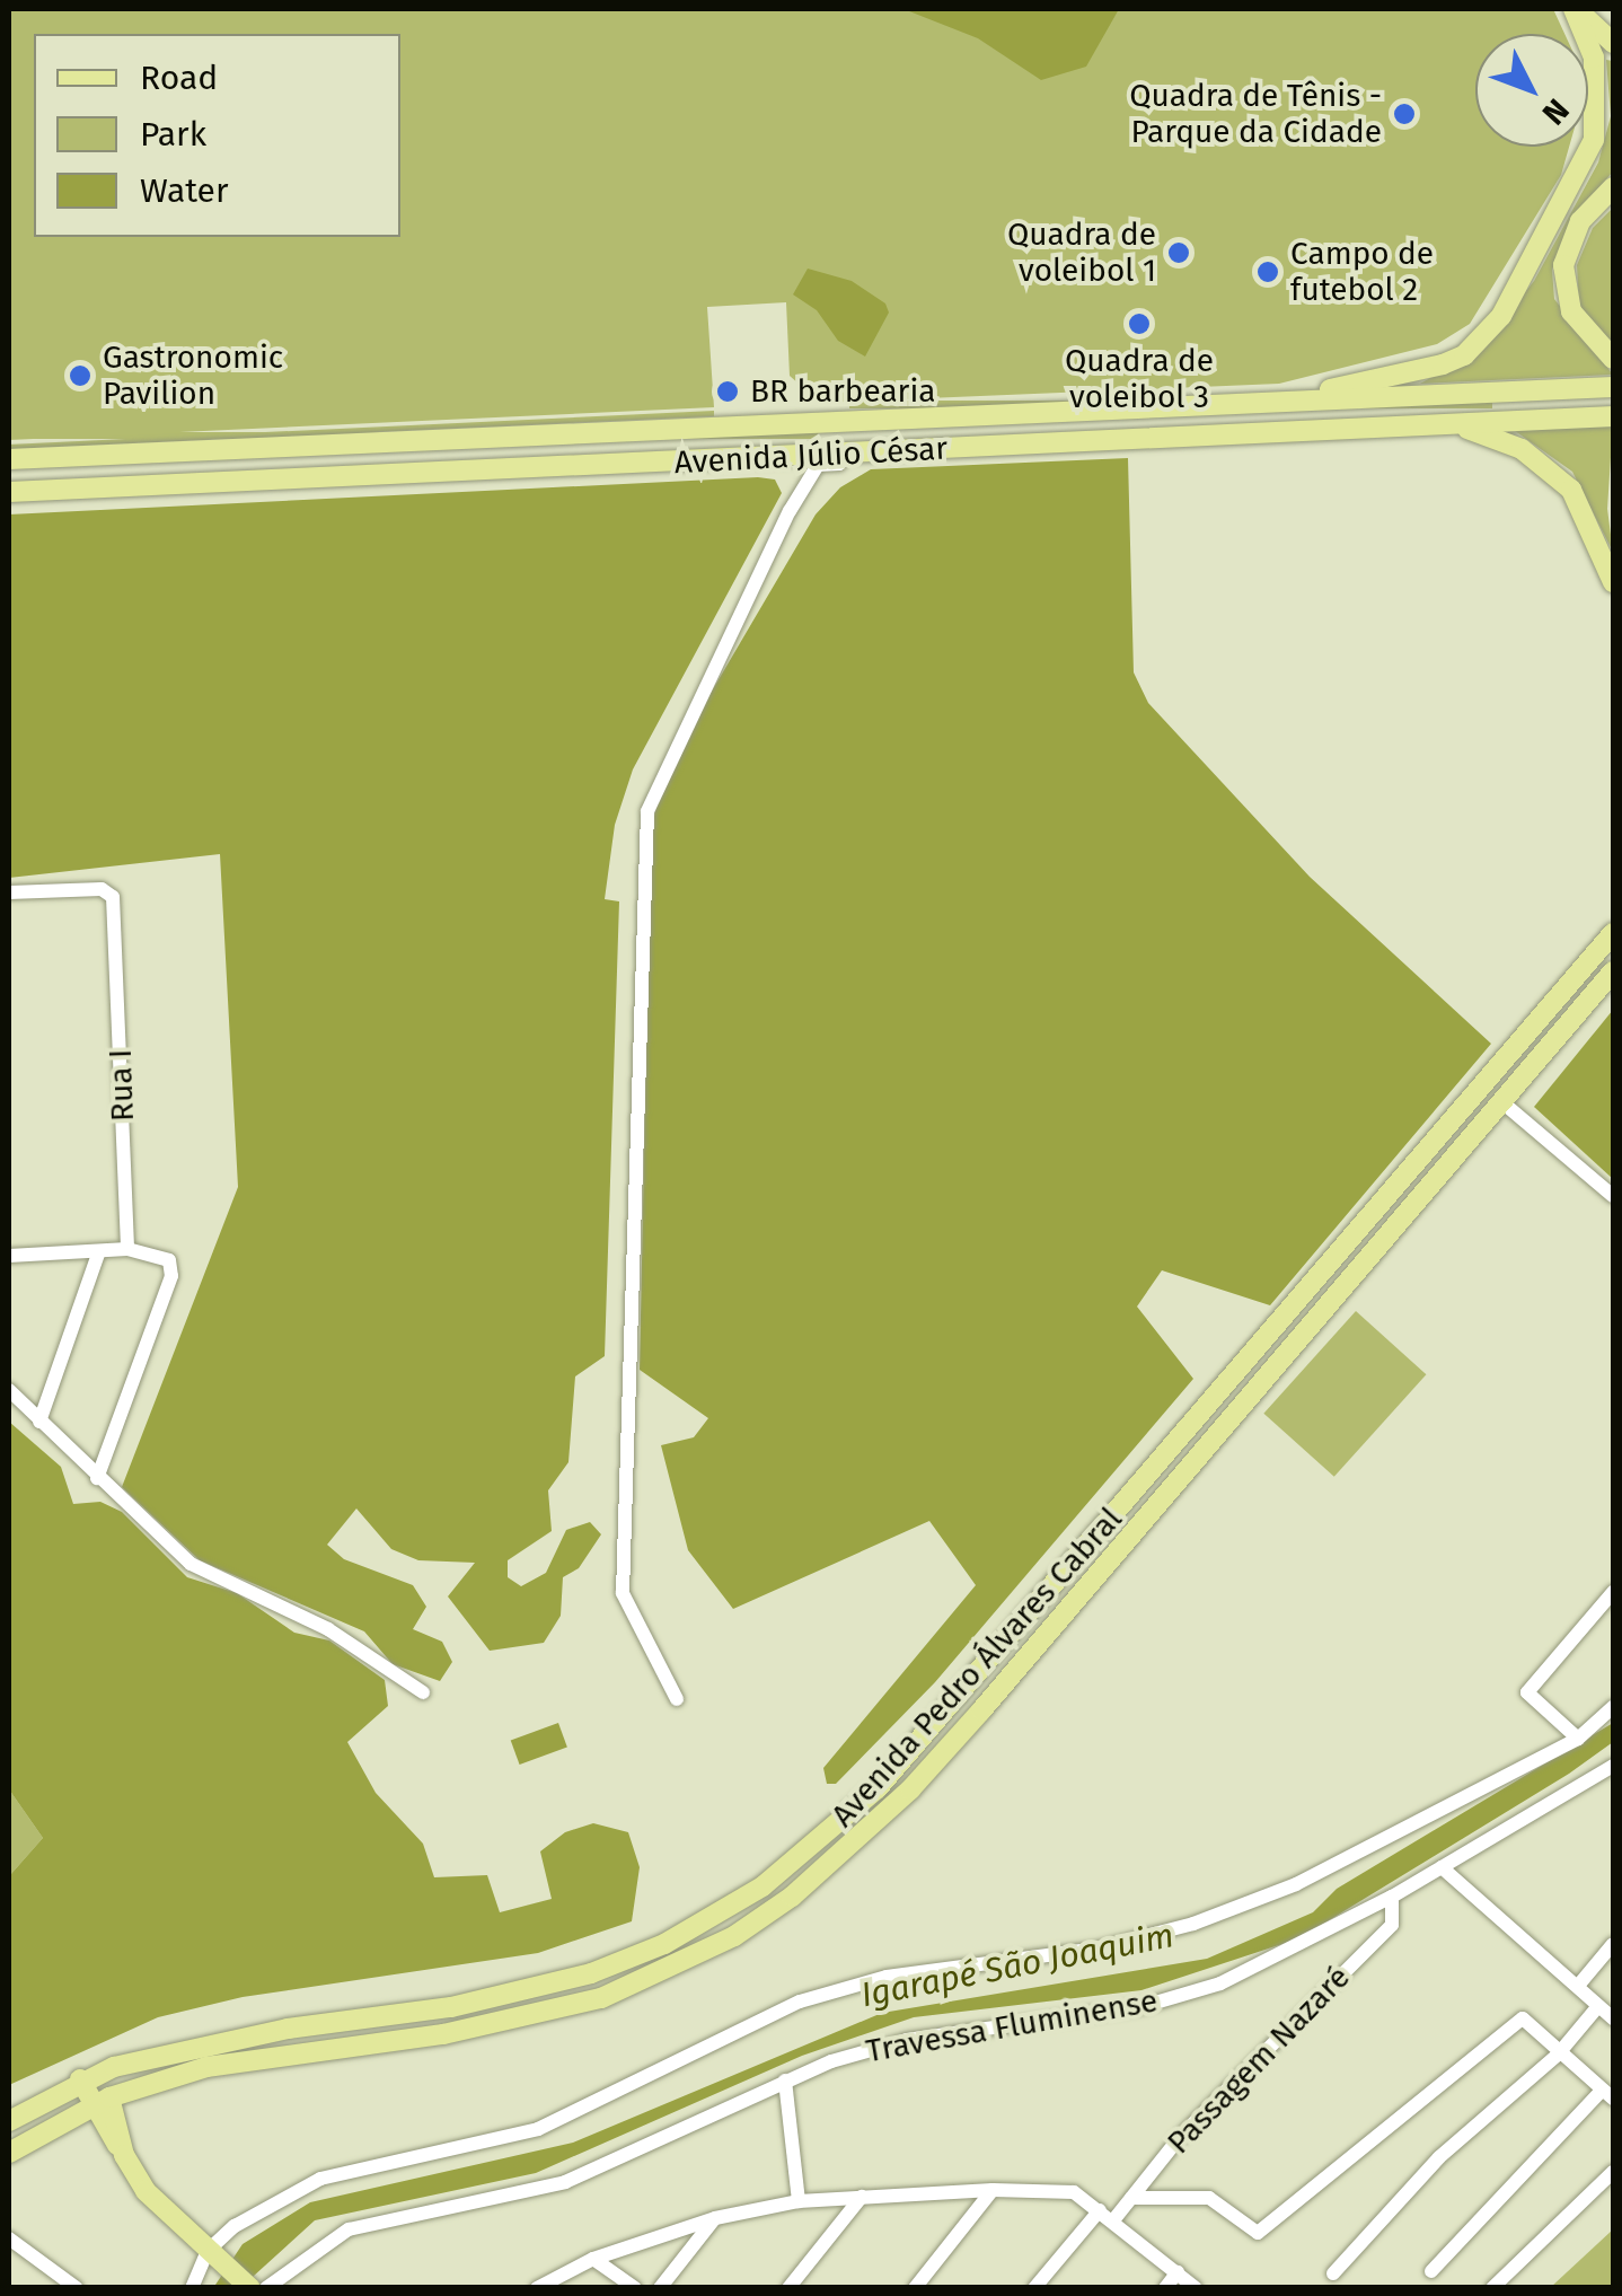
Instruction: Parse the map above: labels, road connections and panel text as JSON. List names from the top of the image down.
{
  "streets": {
    "main road": ["Avenida Júlio César", "Avenida Pedro Álvares Cabral"],
    "street": ["Rua I", "Travessa Fluminense", "Passagem Nazaré"]
  },
  "crossings": [
    ["Travessa Fluminense", "Passagem Nazaré"]
  ],
  "water": ["Igarapé São Joaquim"],
  "places": [
    "Quadra de Tênis - Parque da Cidade",
    "Quadra de voleibol 1",
    "Campo de futebol 2",
    "Quadra de voleibol 3",
    "Gastronomic Pavilion",
    "BR barbearia"
  ],
  "legend": ["Road", "Park", "Water"],
  "north": "bottom right"
}
